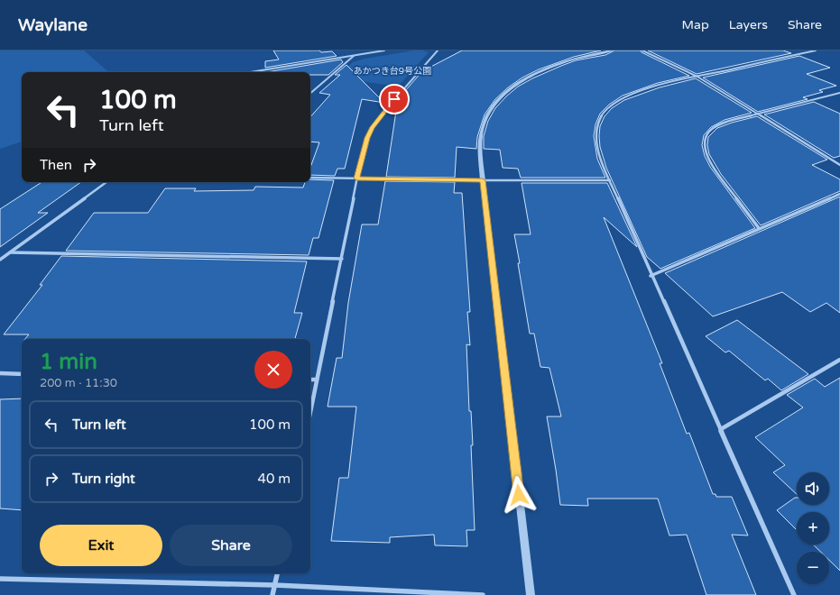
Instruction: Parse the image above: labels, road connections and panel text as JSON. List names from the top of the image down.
{
  "parks": ["あかつき台9号公園"],
  "page": {
    "header": "Waylane",
    "nav": ["Map", "Layers", "Share"],
    "turn": ["100 m", "Turn left"],
    "then": "Then",
    "heading": ["1 min", "200 m · 11:30"],
    "list": [
      {
        "name": "Turn left",
        "value": "100 m"
      },
      {
        "name": "Turn right",
        "value": "40 m"
      }
    ],
    "map_buttons": ["+", "−"],
    "buttons": ["Exit", "Share"]
  }
}
